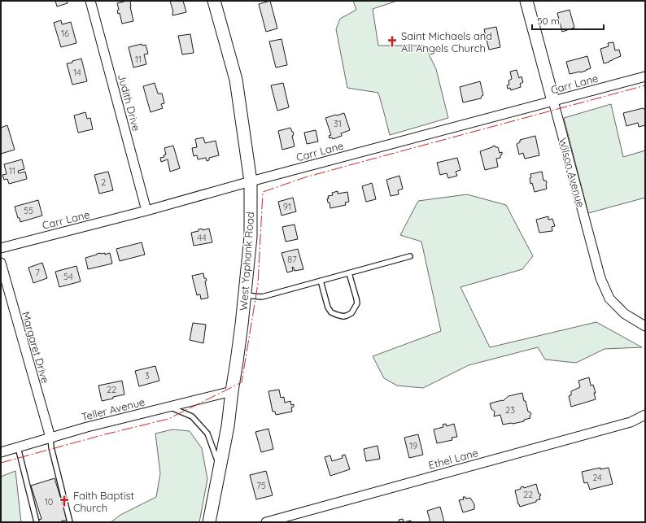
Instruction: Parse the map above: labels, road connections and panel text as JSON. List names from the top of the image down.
{
  "streets": {
    "street": [
      "Carr Lane",
      "Judith Drive",
      "Wilson Avenue",
      "West Yaphank Road",
      "Margaret Drive",
      "Teller Avenue",
      "Ethel Lane"
    ]
  },
  "crossings": [
    ["Carr Lane", "Judith Drive"],
    ["Carr Lane", "Wilson Avenue"],
    ["Carr Lane", "West Yaphank Road"],
    ["West Yaphank Road", "Teller Avenue"],
    ["Margaret Drive", "Teller Avenue"]
  ],
  "places": {
    "church": ["Saint Michaels and All Angels Church", "Faith Baptist Church"]
  },
  "house_numbers": [
    "16",
    "11",
    "14",
    "31",
    "11",
    "2",
    "91",
    "55",
    "44",
    "87",
    "7",
    "54",
    "3",
    "22",
    "23",
    "19",
    "24",
    "75",
    "22",
    "10"
  ],
  "scale_bar": "50 m"
}
